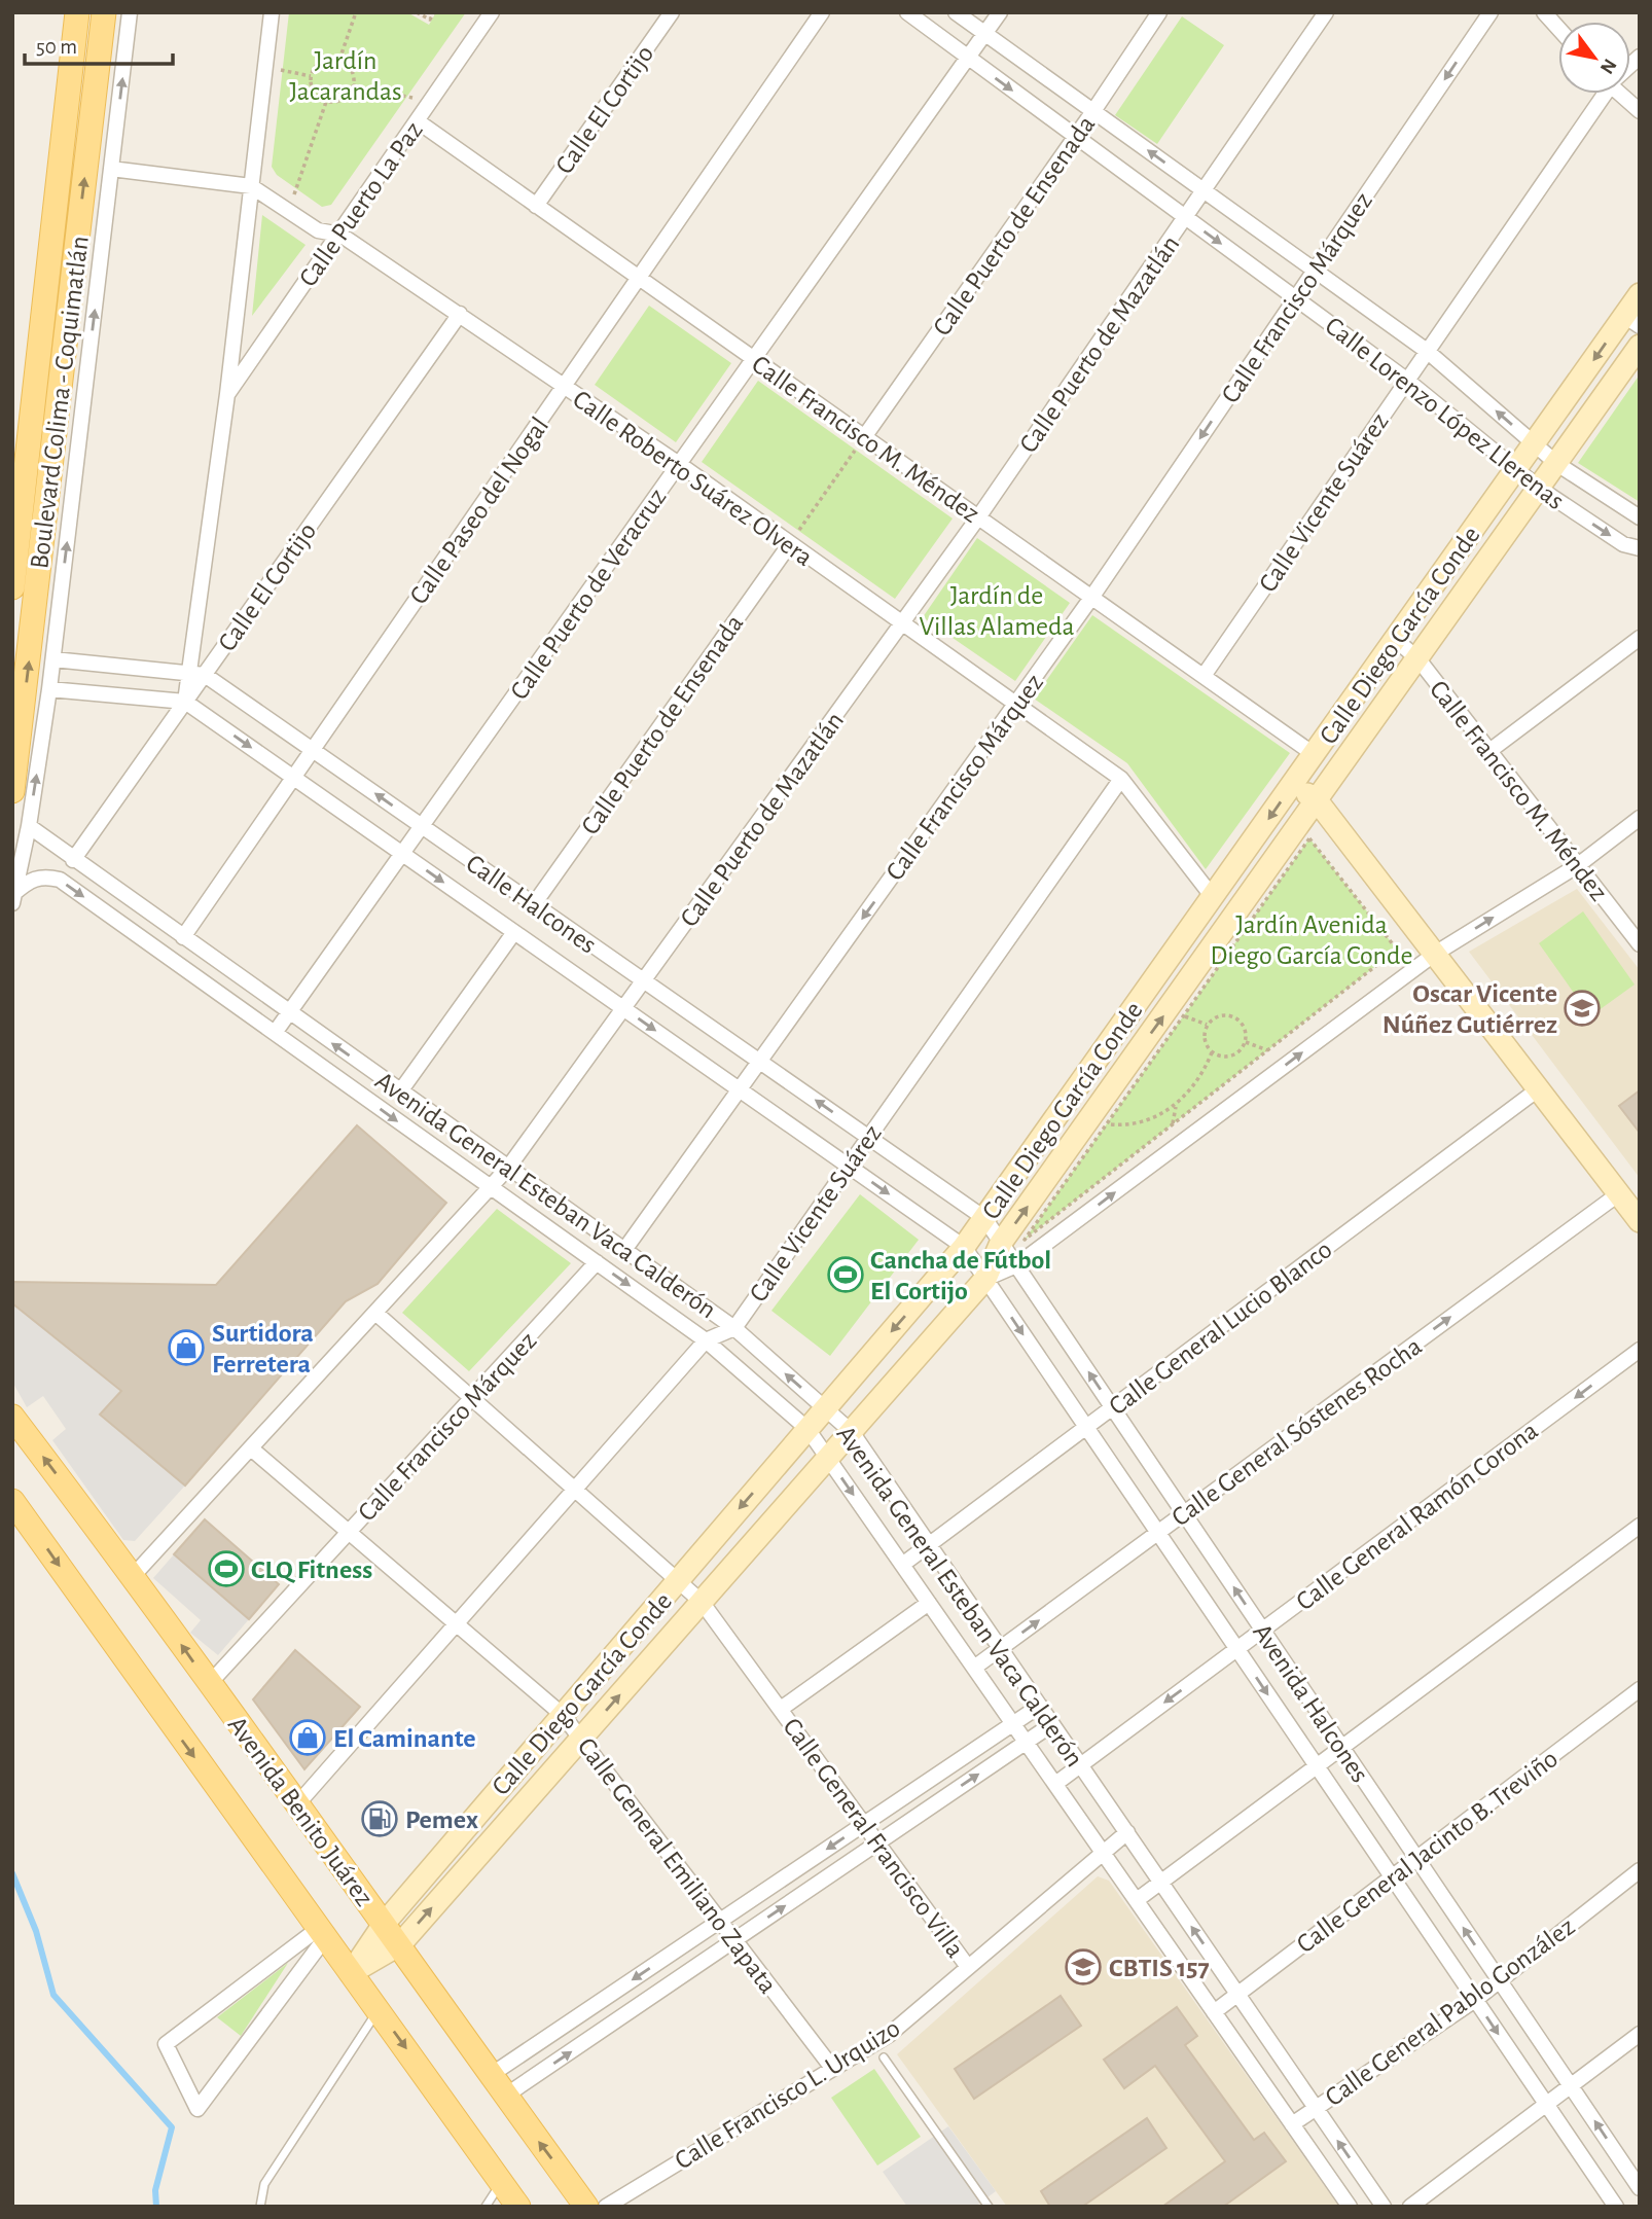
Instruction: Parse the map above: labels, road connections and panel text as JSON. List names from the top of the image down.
{
  "streets": {
    "main road": ["Boulevard Colima - Coquimatlán", "Avenida Benito Juárez"],
    "street": [
      "Calle El Cortijo",
      "Calle Puerto La Paz",
      "Calle Puerto de Ensenada",
      "Calle Francisco Márquez",
      "Calle Puerto de Mazatlán",
      "Calle Lorenzo López Llerenas",
      "Calle Francisco M. Méndez",
      "Calle Roberto Suárez Olvera",
      "Calle Vicente Suárez",
      "Calle Paseo del Nogal",
      "Calle Puerto de Veracruz",
      "Calle Diego García Conde",
      "Calle Halcones",
      "Avenida General Esteban Vaca Calderón",
      "Calle General Lucio Blanco",
      "Calle General Sóstenes Rocha",
      "Calle General Ramón Corona",
      "Avenida Halcones",
      "Calle General Francisco Villa",
      "Calle General Jacinto B. Treviño",
      "Calle General Emiliano Zapata",
      "Calle General Pablo González",
      "Calle Francisco L. Urquizo"
    ]
  },
  "crossings": [
    ["Calle El Cortijo", "Calle Francisco M. Méndez"],
    ["Calle El Cortijo", "Calle Roberto Suárez Olvera"],
    ["Calle El Cortijo", "Calle Halcones"],
    ["Calle Puerto La Paz", "Calle Francisco M. Méndez"],
    ["Calle Puerto La Paz", "Calle Roberto Suárez Olvera"],
    ["Calle Puerto de Ensenada", "Calle Lorenzo López Llerenas"],
    ["Calle Puerto de Ensenada", "Calle Francisco M. Méndez"],
    ["Calle Puerto de Ensenada", "Calle Roberto Suárez Olvera"],
    ["Calle Puerto de Ensenada", "Calle Halcones"],
    ["Calle Francisco Márquez", "Calle Lorenzo López Llerenas"],
    ["Calle Francisco Márquez", "Calle Francisco M. Méndez"],
    ["Calle Francisco Márquez", "Calle Roberto Suárez Olvera"],
    ["Calle Francisco Márquez", "Calle Halcones"],
    ["Calle Francisco Márquez", "Avenida General Esteban Vaca Calderón"],
    ["Calle Francisco Márquez", "Avenida Benito Juárez"],
    ["Calle Francisco Márquez", "Calle General Francisco Villa"],
    ["Calle Francisco Márquez", "Calle General Emiliano Zapata"],
    ["Calle Puerto de Mazatlán", "Calle Lorenzo López Llerenas"],
    ["Calle Puerto de Mazatlán", "Calle Francisco M. Méndez"],
    ["Calle Puerto de Mazatlán", "Calle Roberto Suárez Olvera"],
    ["Calle Puerto de Mazatlán", "Calle Halcones"],
    ["Calle Puerto de Mazatlán", "Avenida General Esteban Vaca Calderón"],
    ["Calle Puerto de Mazatlán", "Avenida Benito Juárez"],
    ["Calle Puerto de Mazatlán", "Calle General Francisco Villa"],
    ["Calle Puerto de Mazatlán", "Calle General Emiliano Zapata"],
    ["Calle Lorenzo López Llerenas", "Calle Vicente Suárez"],
    ["Calle Lorenzo López Llerenas", "Calle Puerto de Veracruz"],
    ["Calle Lorenzo López Llerenas", "Calle Diego García Conde"],
    ["Calle Francisco M. Méndez", "Calle Vicente Suárez"],
    ["Calle Francisco M. Méndez", "Calle Paseo del Nogal"],
    ["Calle Francisco M. Méndez", "Calle Puerto de Veracruz"],
    ["Calle Francisco M. Méndez", "Calle Diego García Conde"],
    ["Calle Roberto Suárez Olvera", "Calle Vicente Suárez"],
    ["Calle Roberto Suárez Olvera", "Calle Paseo del Nogal"],
    ["Calle Roberto Suárez Olvera", "Calle Puerto de Veracruz"],
    ["Calle Roberto Suárez Olvera", "Calle Diego García Conde"],
    ["Calle Vicente Suárez", "Calle Halcones"],
    ["Calle Vicente Suárez", "Avenida General Esteban Vaca Calderón"],
    ["Calle Vicente Suárez", "Avenida Benito Juárez"],
    ["Calle Vicente Suárez", "Calle General Francisco Villa"],
    ["Calle Vicente Suárez", "Calle General Emiliano Zapata"],
    ["Calle Paseo del Nogal", "Calle Halcones"],
    ["Calle Paseo del Nogal", "Avenida General Esteban Vaca Calderón"],
    ["Calle Puerto de Veracruz", "Calle Halcones"],
    ["Calle Puerto de Veracruz", "Avenida General Esteban Vaca Calderón"],
    ["Calle Diego García Conde", "Calle Halcones"],
    ["Calle Diego García Conde", "Avenida General Esteban Vaca Calderón"],
    ["Calle Diego García Conde", "Avenida Halcones"],
    ["Calle Diego García Conde", "Avenida Benito Juárez"],
    ["Calle Diego García Conde", "Calle General Francisco Villa"],
    ["Calle Diego García Conde", "Calle General Emiliano Zapata"],
    ["Calle Halcones", "Avenida Halcones"],
    ["Avenida General Esteban Vaca Calderón", "Calle General Lucio Blanco"],
    ["Avenida General Esteban Vaca Calderón", "Calle General Sóstenes Rocha"],
    ["Avenida General Esteban Vaca Calderón", "Calle General Ramón Corona"],
    ["Avenida General Esteban Vaca Calderón", "Calle General Francisco Villa"],
    ["Avenida General Esteban Vaca Calderón", "Calle General Jacinto B. Treviño"],
    ["Avenida General Esteban Vaca Calderón", "Calle General Pablo González"],
    ["Avenida General Esteban Vaca Calderón", "Calle Francisco L. Urquizo"],
    ["Calle General Lucio Blanco", "Avenida Halcones"],
    ["Calle General Sóstenes Rocha", "Avenida Halcones"],
    ["Calle General Ramón Corona", "Avenida Halcones"],
    ["Avenida Halcones", "Calle General Jacinto B. Treviño"],
    ["Avenida Halcones", "Calle General Pablo González"],
    ["Calle General Francisco Villa", "Calle Francisco L. Urquizo"],
    ["Calle General Emiliano Zapata", "Calle Francisco L. Urquizo"]
  ],
  "one_way": ["Calle Francisco Márquez", "Calle General Sóstenes Rocha", "Calle General Ramón Corona"],
  "parks": ["Jardín Jacarandas", "Jardín de Villas Alameda", "Jardín Avenida Diego García Conde"],
  "places": {
    "school or university": ["Oscar Vicente Núñez Gutiérrez", "CBTIS 157"],
    "sports": ["Cancha de Fútbol El Cortijo", "CLQ Fitness"],
    "shop": ["Surtidora Ferretera", "El Caminante"],
    "fuel station": ["Pemex"]
  },
  "scale_bar": "50 m",
  "north": "bottom right"
}
